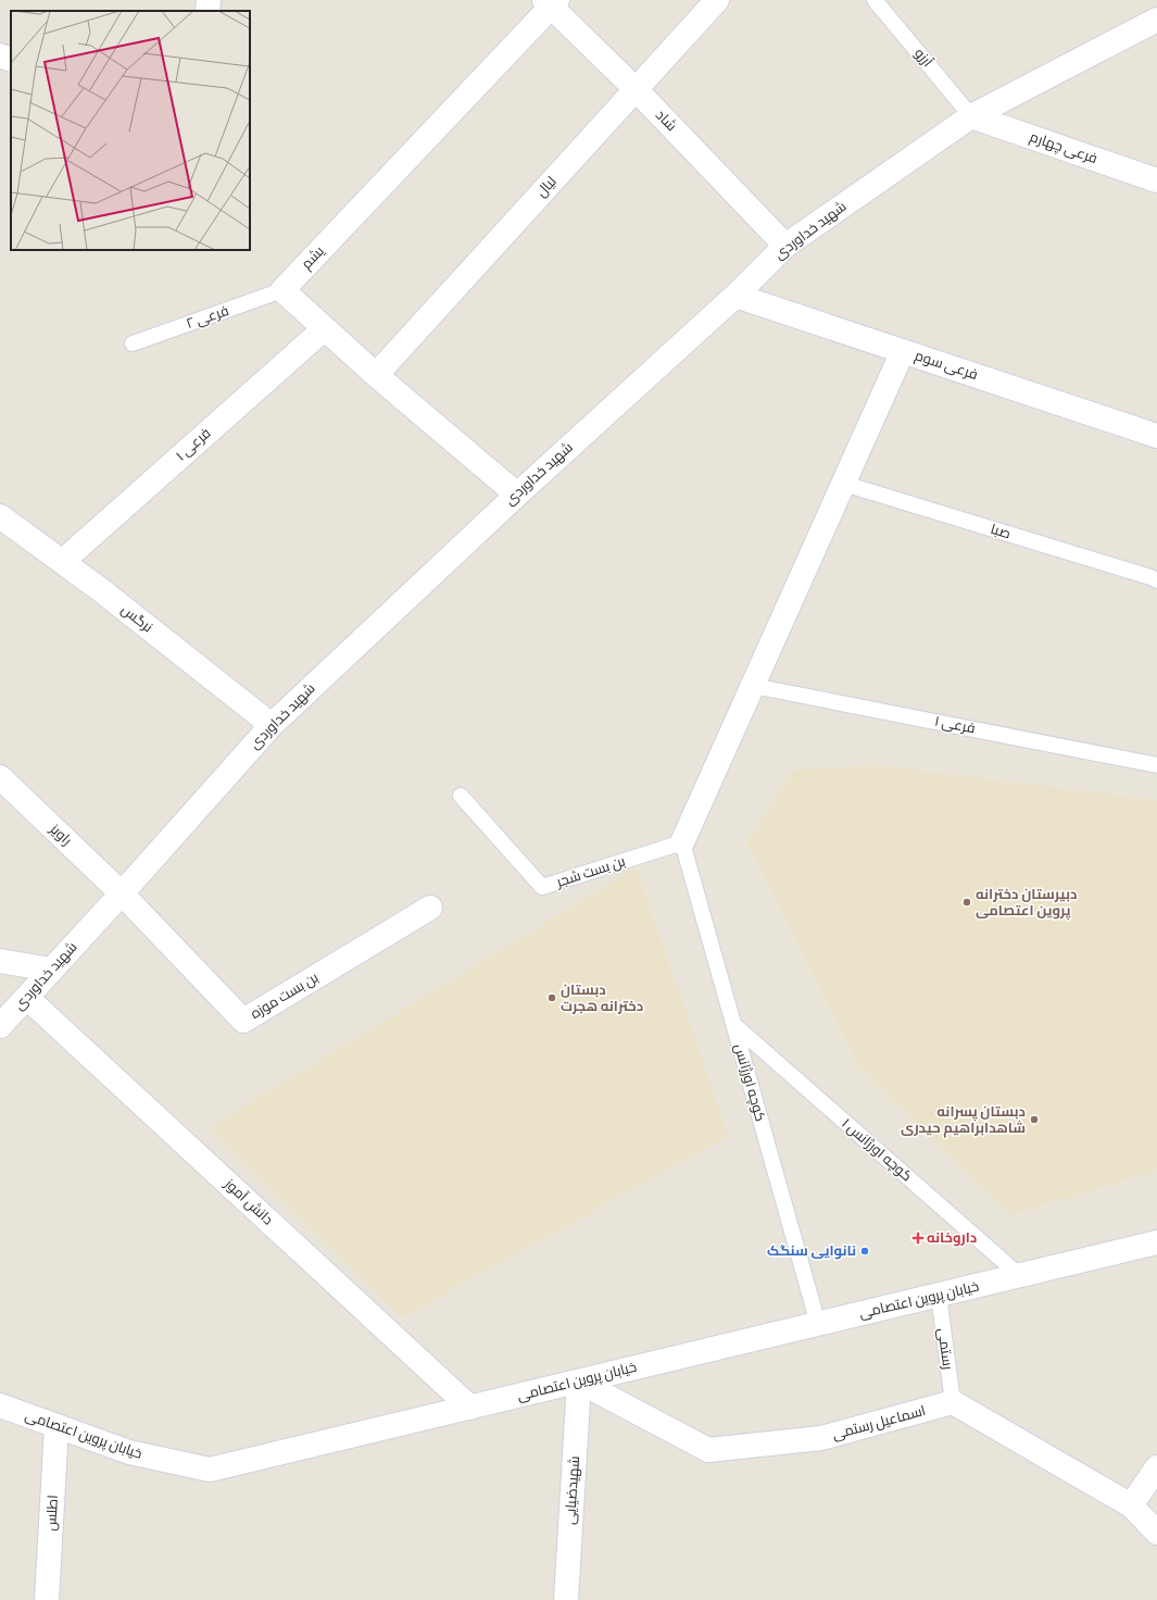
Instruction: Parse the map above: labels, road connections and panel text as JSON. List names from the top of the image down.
{
  "streets": {
    "street": [
      "شاد",
      "فرعی چهارم",
      "لیال",
      "شهید خداوردی",
      "یشم",
      "فرعی سوم",
      "فرعی ۱",
      "نرگس",
      "راویز",
      "بن بست موزه",
      "دانش آموز",
      "خیابان پروین اعتصامی",
      "اسماعیل رستمی",
      "شهیدضیایی",
      "اطلس"
    ],
    "lane": [
      "آرزو",
      "فرعی ۲",
      "صبا",
      "بن بست شجر",
      "کوچه اورژانس",
      "کوچه اورژانس ۱",
      "رستمی"
    ]
  },
  "crossings": [
    ["آرزو", "فرعی چهارم"],
    ["آرزو", "شهید خداوردی"],
    ["شاد", "لیال"],
    ["شاد", "شهید خداوردی"],
    ["شاد", "یشم"],
    ["فرعی چهارم", "شهید خداوردی"],
    ["شهید خداوردی", "فرعی سوم"],
    ["شهید خداوردی", "نرگس"],
    ["شهید خداوردی", "راویز"],
    ["شهید خداوردی", "بن بست موزه"],
    ["شهید خداوردی", "دانش آموز"],
    ["یشم", "فرعی ۲"],
    ["فرعی ۱", "نرگس"],
    ["راویز", "بن بست موزه"],
    ["بن بست شجر", "کوچه اورژانس"],
    ["کوچه اورژانس", "کوچه اورژانس ۱"],
    ["کوچه اورژانس", "خیابان پروین اعتصامی"],
    ["کوچه اورژانس ۱", "خیابان پروین اعتصامی"],
    ["دانش آموز", "خیابان پروین اعتصامی"],
    ["خیابان پروین اعتصامی", "رستمی"],
    ["خیابان پروین اعتصامی", "اسماعیل رستمی"],
    ["خیابان پروین اعتصامی", "شهیدضیایی"],
    ["خیابان پروین اعتصامی", "اطلس"],
    ["رستمی", "اسماعیل رستمی"],
    ["اسماعیل رستمی", "شهیدضیایی"]
  ],
  "places": {
    "other": [
      "دبیرستان دخترانه پروین اعتصامی",
      "دبستان دخترانه هجرت",
      "دبستان پسرانه شاهدابراهیم حیدری",
      "نانوایی سنگک"
    ],
    "health": ["داروخانه"]
  }
}
